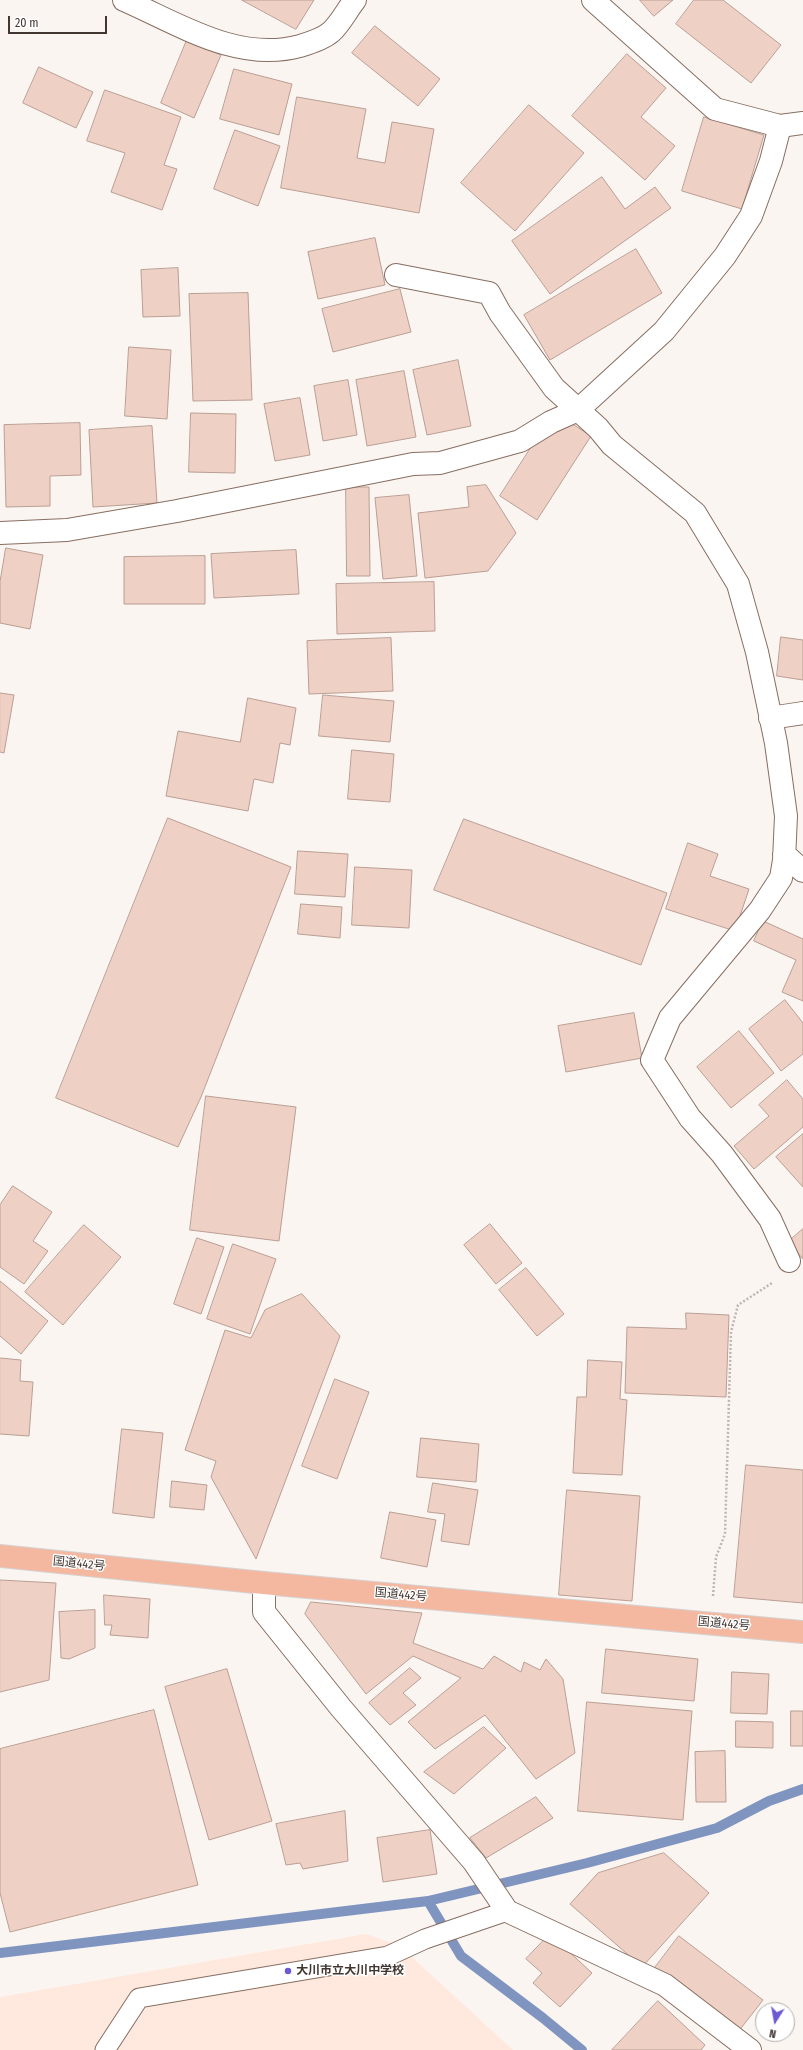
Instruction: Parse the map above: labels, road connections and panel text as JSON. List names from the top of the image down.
{
  "streets": {
    "highway": ["国道442号"]
  },
  "places": ["大川市立大川中学校"],
  "scale_bar": "20 m",
  "north": "bottom"
}
